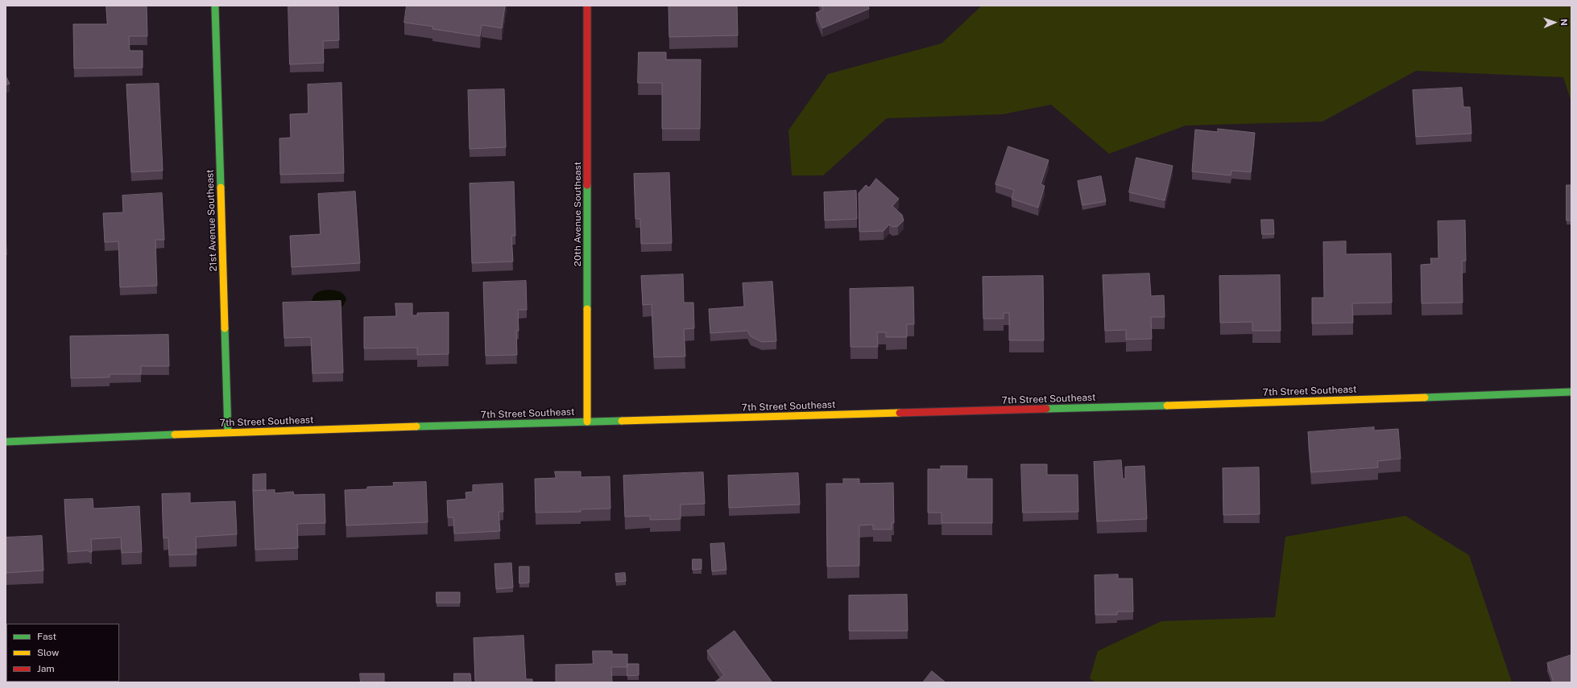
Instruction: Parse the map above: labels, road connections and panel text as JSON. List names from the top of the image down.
{
  "streets": {
    "street": ["20th Avenue Southeast", "21st Avenue Southeast", "7th Street Southeast"]
  },
  "crossings": [
    ["20th Avenue Southeast", "7th Street Southeast"],
    ["21st Avenue Southeast", "7th Street Southeast"]
  ],
  "legend": ["Fast", "Slow", "Jam"],
  "north": "right"
}
